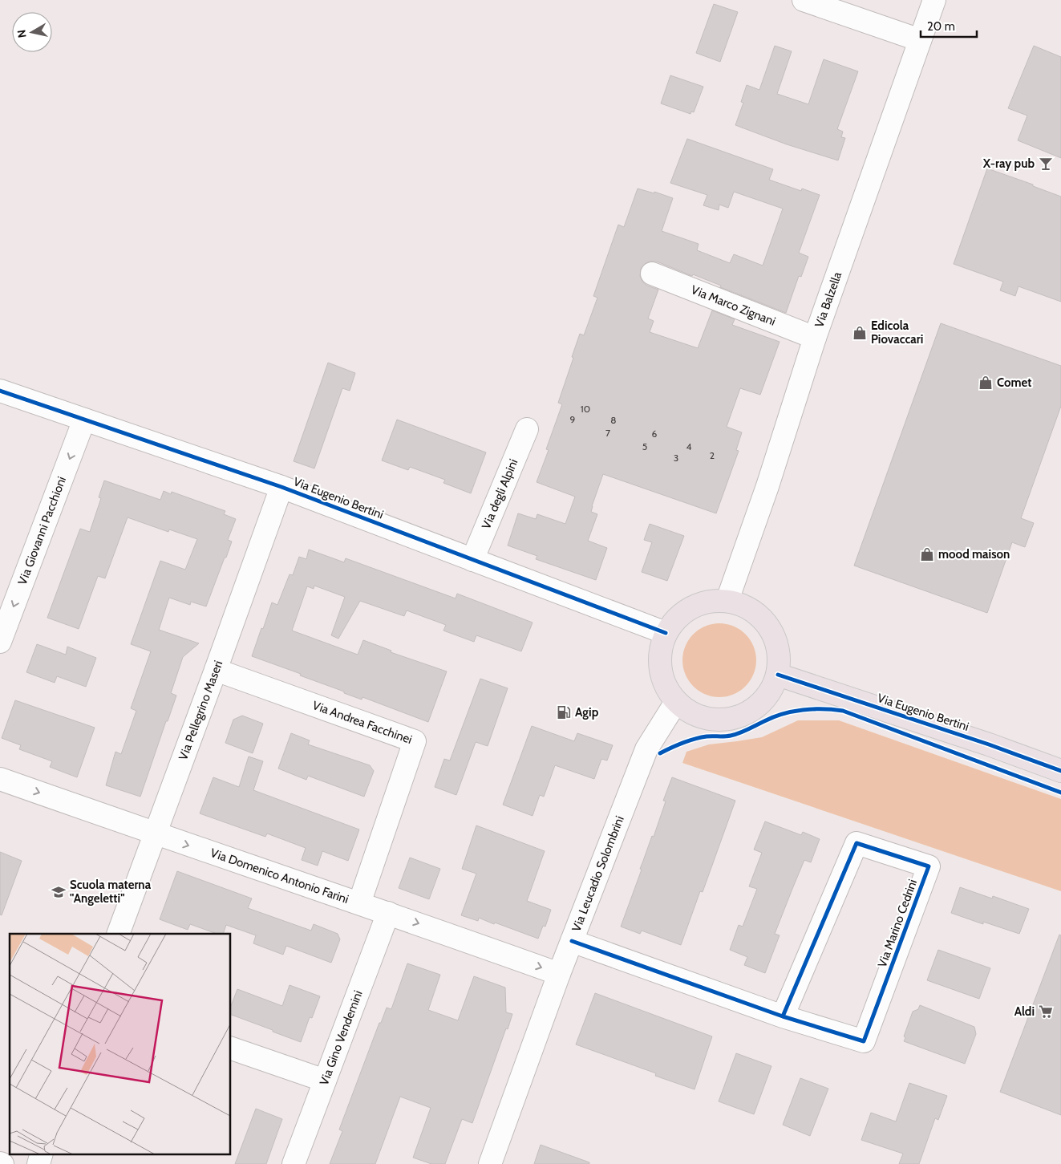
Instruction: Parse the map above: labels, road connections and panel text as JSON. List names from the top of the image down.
{
  "streets": {
    "main road": ["Via Eugenio Bertini"],
    "street": [
      "Via Balzella",
      "Via Marco Zignani",
      "Via degli Alpini",
      "Via Giovanni Pacchioni",
      "Via Pellegrino Maseri",
      "Via Andrea Facchinei",
      "Via Leucadio Solombrini",
      "Via Domenico Antonio Farini",
      "Via Marino Cedrini",
      "Via Gino Vendemini"
    ]
  },
  "crossings": [
    ["Via Balzella", "Via Marco Zignani"],
    ["Via Balzella", "Via Eugenio Bertini"],
    ["Via Balzella", "Via Leucadio Solombrini"],
    ["Via degli Alpini", "Via Eugenio Bertini"],
    ["Via Eugenio Bertini", "Via Giovanni Pacchioni"],
    ["Via Eugenio Bertini", "Via Pellegrino Maseri"],
    ["Via Eugenio Bertini", "Via Leucadio Solombrini"],
    ["Via Pellegrino Maseri", "Via Andrea Facchinei"],
    ["Via Pellegrino Maseri", "Via Domenico Antonio Farini"],
    ["Via Andrea Facchinei", "Via Domenico Antonio Farini"],
    ["Via Leucadio Solombrini", "Via Domenico Antonio Farini"],
    ["Via Leucadio Solombrini", "Via Marino Cedrini"],
    ["Via Domenico Antonio Farini", "Via Gino Vendemini"]
  ],
  "one_way": ["Via Giovanni Pacchioni", "Via Domenico Antonio Farini"],
  "places": {
    "bar": ["X-ray pub"],
    "shop": ["Edicola Piovaccari", "Comet", "mood maison"],
    "fuel station": ["Agip"],
    "school or university": ["Scuola materna \"Angeletti\""],
    "supermarket": ["Aldi"]
  },
  "house_numbers": [
    "10",
    "9",
    "8",
    "7",
    "6",
    "5",
    "4",
    "2",
    "3"
  ],
  "scale_bar": "20 m",
  "north": "left"
}
